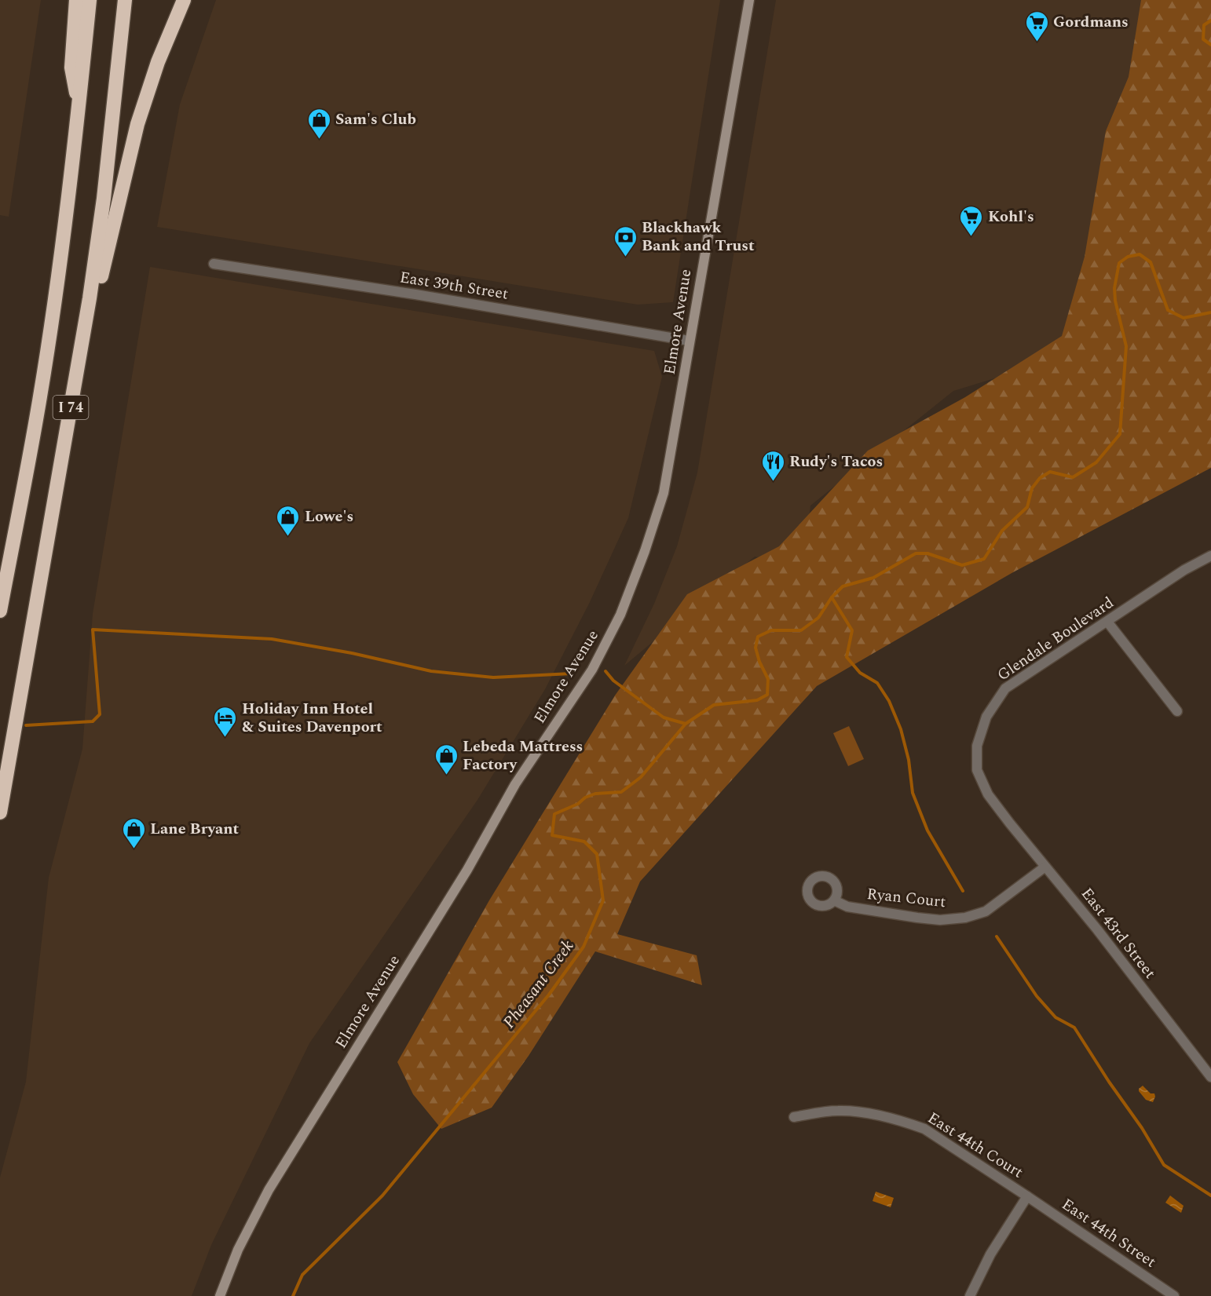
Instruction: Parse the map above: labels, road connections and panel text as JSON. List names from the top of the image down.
{
  "streets": {
    "highway": ["I 74"],
    "main road": ["Elmore Avenue"],
    "street": [
      "East 39th Street",
      "Glendale Boulevard",
      "Ryan Court",
      "East 43rd Street",
      "East 44th Court",
      "East 44th Street"
    ]
  },
  "crossings": [
    ["East 39th Street", "Elmore Avenue"],
    ["Glendale Boulevard", "East 43rd Street"],
    ["Ryan Court", "East 43rd Street"],
    ["East 44th Court", "East 44th Street"]
  ],
  "water": ["Pheasant Creek"],
  "places": {
    "supermarket": ["Gordmans", "Kohl's"],
    "shop": [
      "Sam's Club",
      "Lowe's",
      "Lebeda Mattress Factory",
      "Lane Bryant"
    ],
    "bank": ["Blackhawk Bank and Trust"],
    "restaurant": ["Rudy's Tacos"],
    "hotel": ["Holiday Inn Hotel & Suites Davenport"]
  }
}
